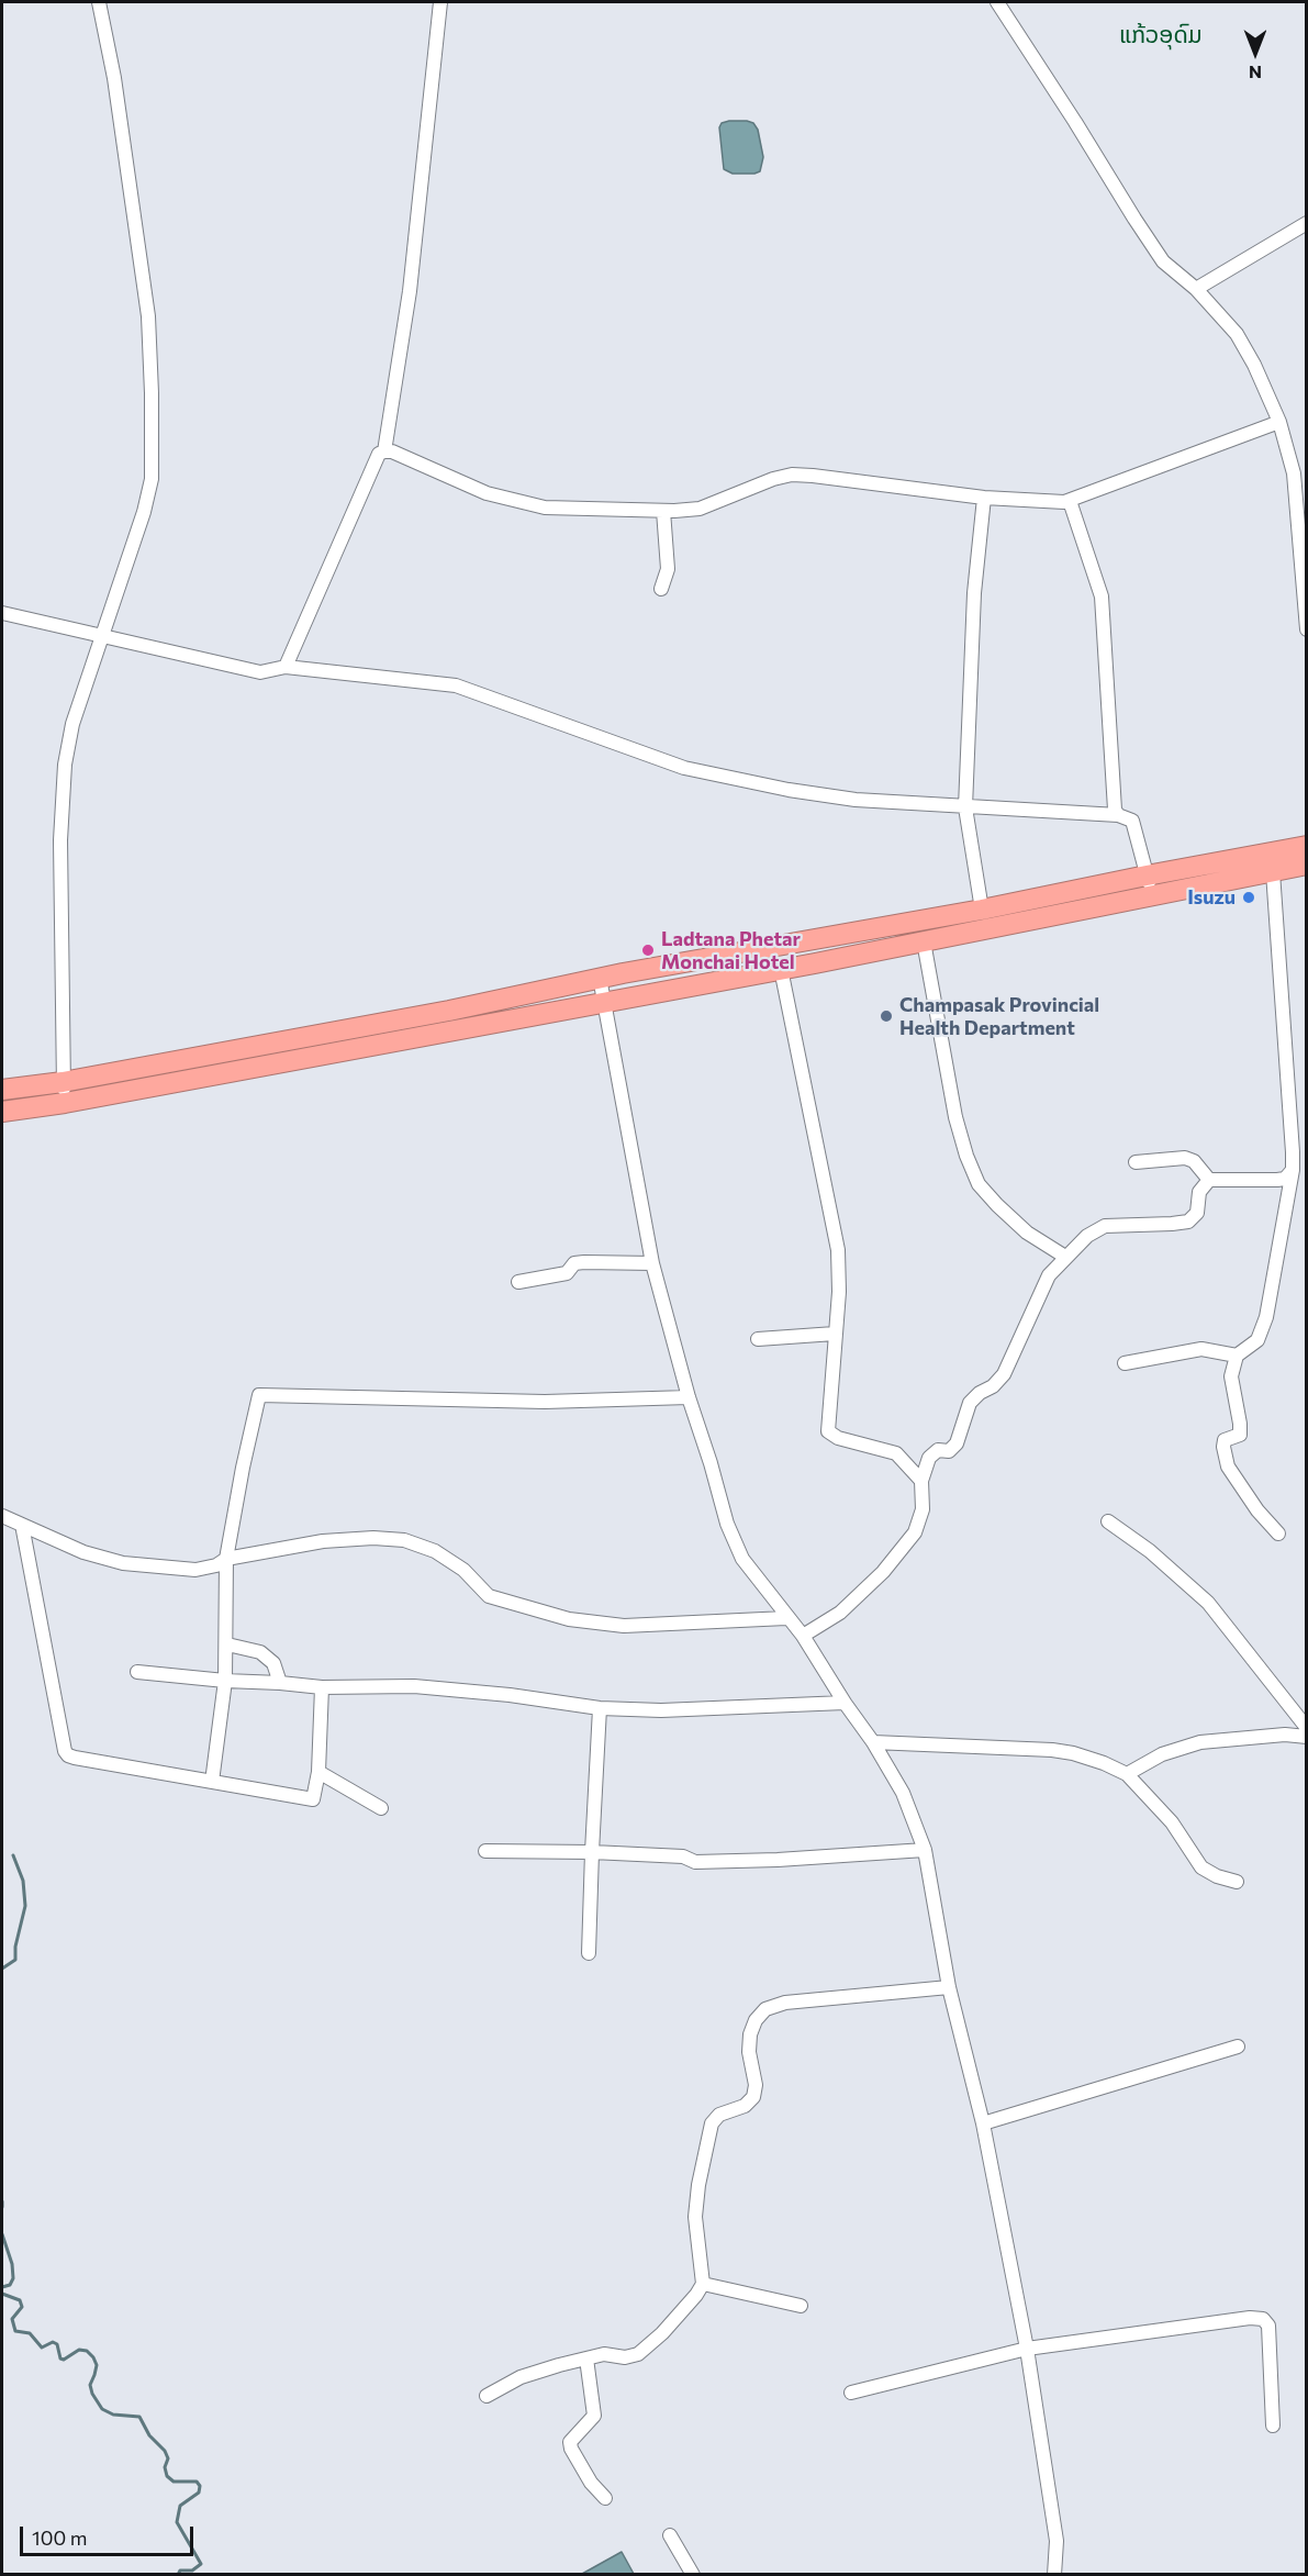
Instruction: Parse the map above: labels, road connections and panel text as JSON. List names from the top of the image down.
{
  "districts": ["ແກ້ວອຸດົມ"],
  "places": ["Isuzu", "Ladtana Phetar Monchai Hotel", "Champasak Provincial Health Department"],
  "scale_bar": "100 m",
  "north": "bottom"
}
